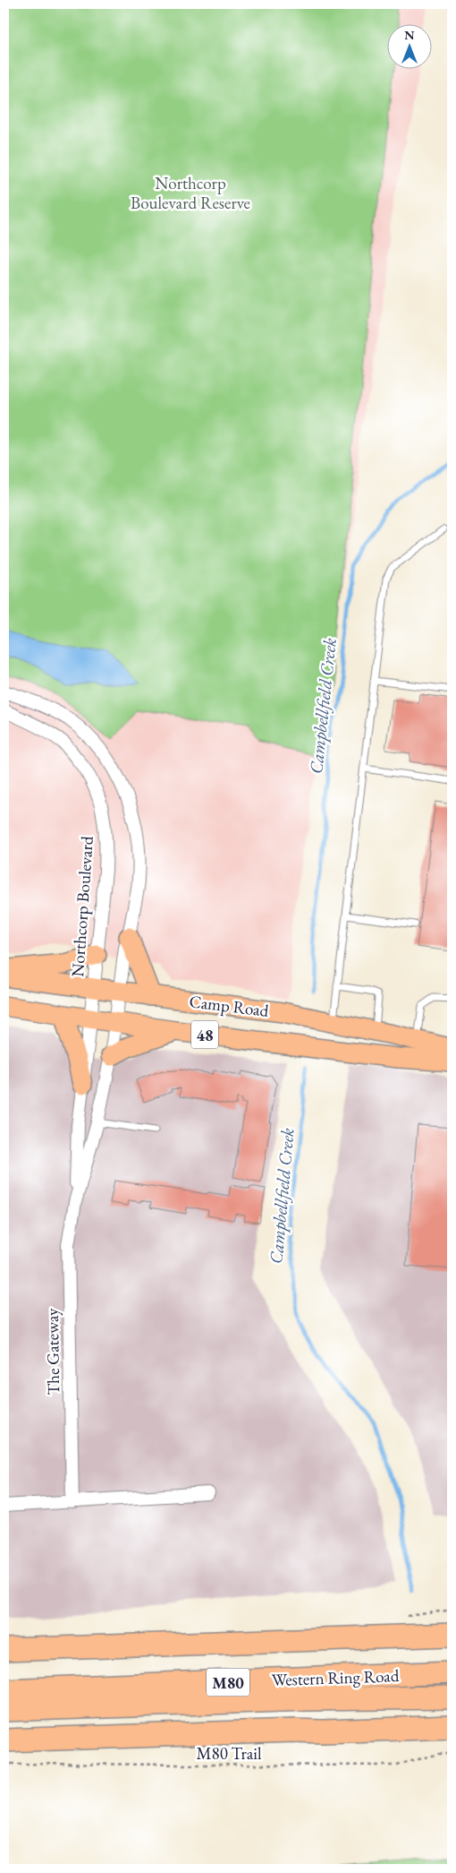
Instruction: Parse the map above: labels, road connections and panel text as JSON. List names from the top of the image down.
{
  "streets": {
    "highway": ["Western Ring Road", "M80"],
    "main road": ["Camp Road", "48"],
    "street": ["Northcorp Boulevard", "The Gateway"],
    "path": ["M80 Trail"]
  },
  "crossings": [
    ["Northcorp Boulevard", "Camp Road"],
    ["Northcorp Boulevard", "The Gateway"],
    ["Camp Road", "The Gateway"]
  ],
  "water": ["Campbellfield Creek"],
  "parks": ["Northcorp Boulevard Reserve"],
  "north": "top"
}
